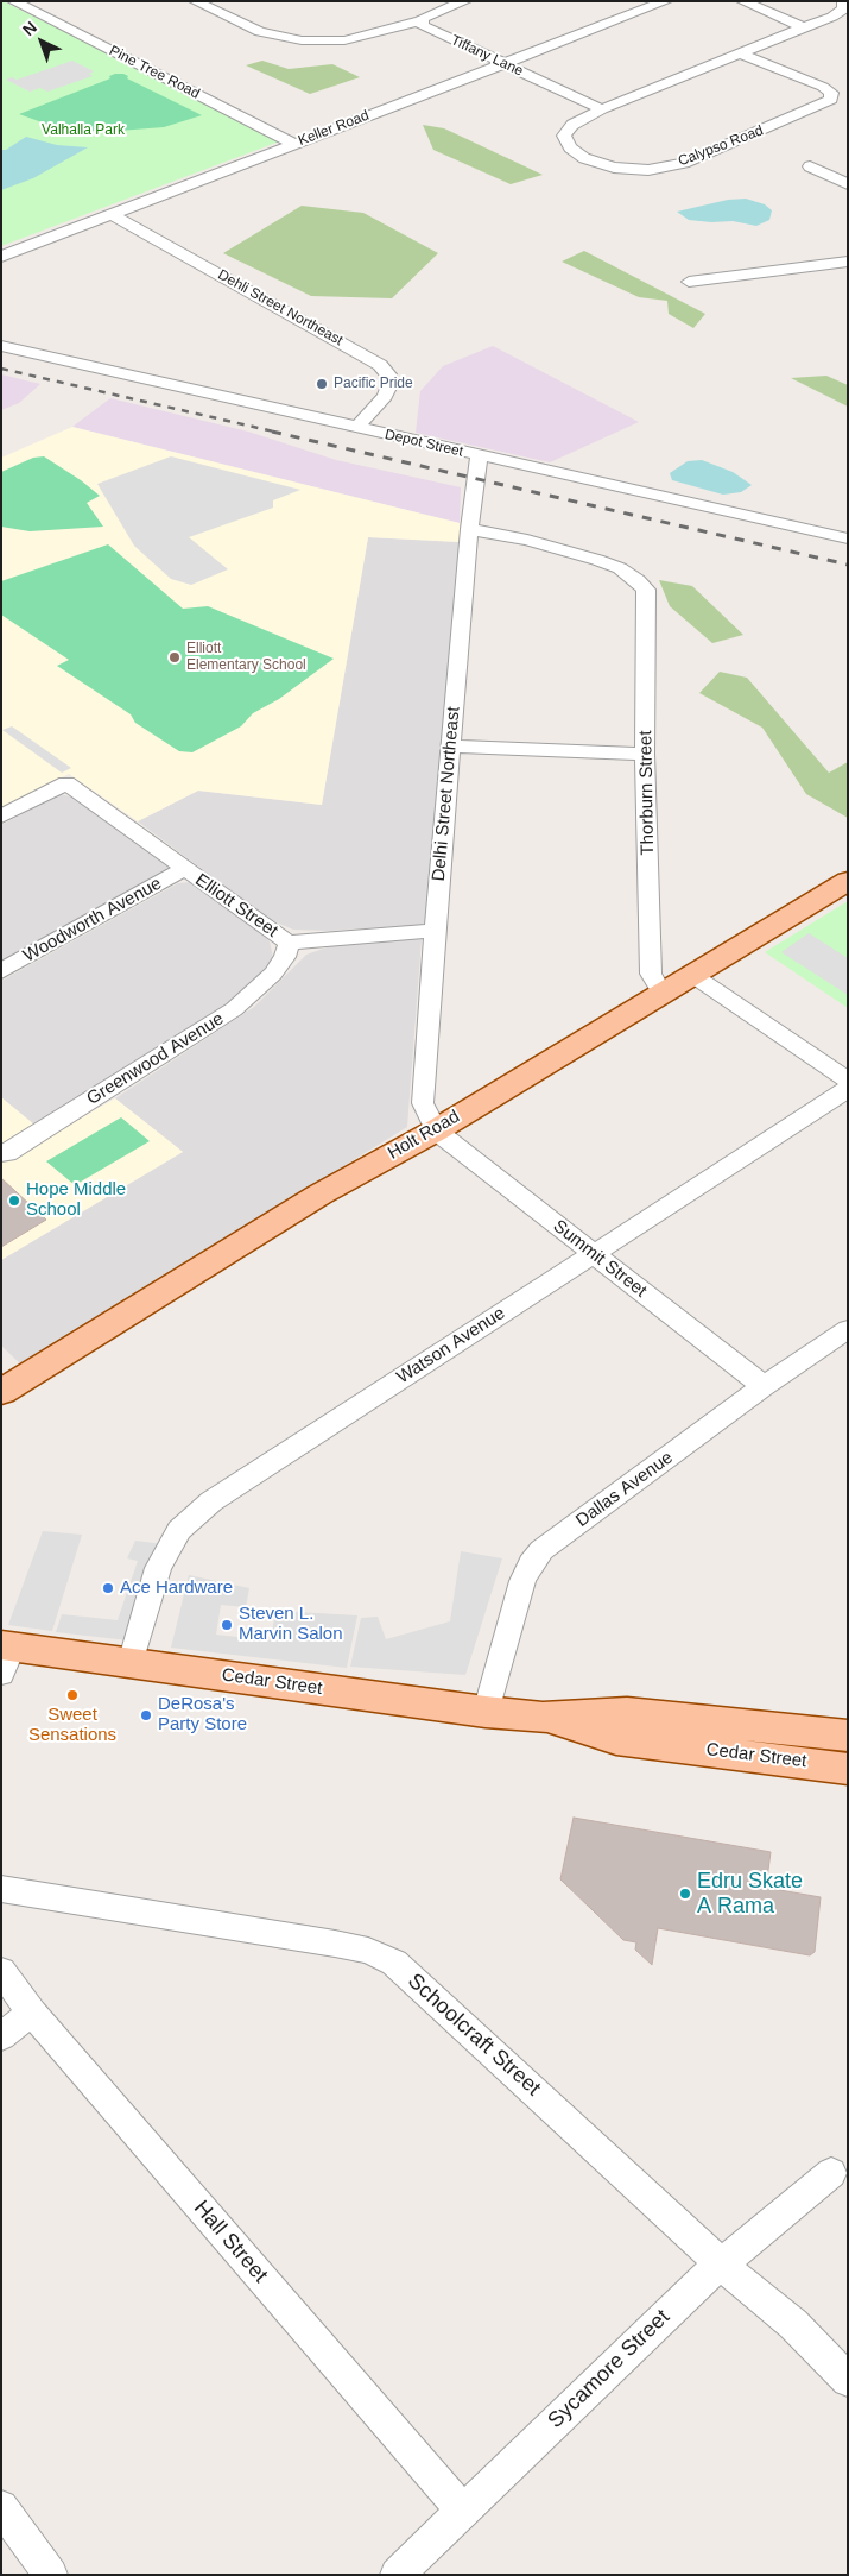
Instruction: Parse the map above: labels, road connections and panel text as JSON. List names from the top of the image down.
{
  "streets": {
    "main road": ["Holt Road", "Cedar Street"],
    "street": [
      "Tiffany Lane",
      "Pine Tree Road",
      "Keller Road",
      "Calypso Road",
      "Dehli Street Northeast",
      "Depot Street",
      "Thorburn Street",
      "Delhi Street Northeast",
      "Elliott Street",
      "Woodworth Avenue",
      "Greenwood Avenue",
      "Summit Street",
      "Watson Avenue",
      "Dallas Avenue",
      "Schoolcraft Street",
      "Hall Street",
      "Sycamore Street"
    ]
  },
  "crossings": [
    ["Tiffany Lane", "Keller Road"],
    ["Tiffany Lane", "Calypso Road"],
    ["Pine Tree Road", "Keller Road"],
    ["Keller Road", "Dehli Street Northeast"],
    ["Dehli Street Northeast", "Depot Street"],
    ["Depot Street", "Delhi Street Northeast"],
    ["Thorburn Street", "Delhi Street Northeast"],
    ["Thorburn Street", "Holt Road"],
    ["Delhi Street Northeast", "Elliott Street"],
    ["Delhi Street Northeast", "Holt Road"],
    ["Delhi Street Northeast", "Summit Street"],
    ["Elliott Street", "Woodworth Avenue"],
    ["Elliott Street", "Greenwood Avenue"],
    ["Holt Road", "Summit Street"],
    ["Summit Street", "Watson Avenue"],
    ["Summit Street", "Dallas Avenue"],
    ["Watson Avenue", "Cedar Street"],
    ["Dallas Avenue", "Cedar Street"],
    ["Schoolcraft Street", "Sycamore Street"],
    ["Hall Street", "Sycamore Street"]
  ],
  "parks": ["Valhalla Park"],
  "places": [
    "Pacific Pride",
    "Elliott Elementary School",
    "Hope Middle School",
    "Ace Hardware",
    "Steven L. Marvin Salon",
    "Sweet Sensations",
    "DeRosa's Party Store",
    "Edru Skate A Rama"
  ],
  "north": "top left"
}
